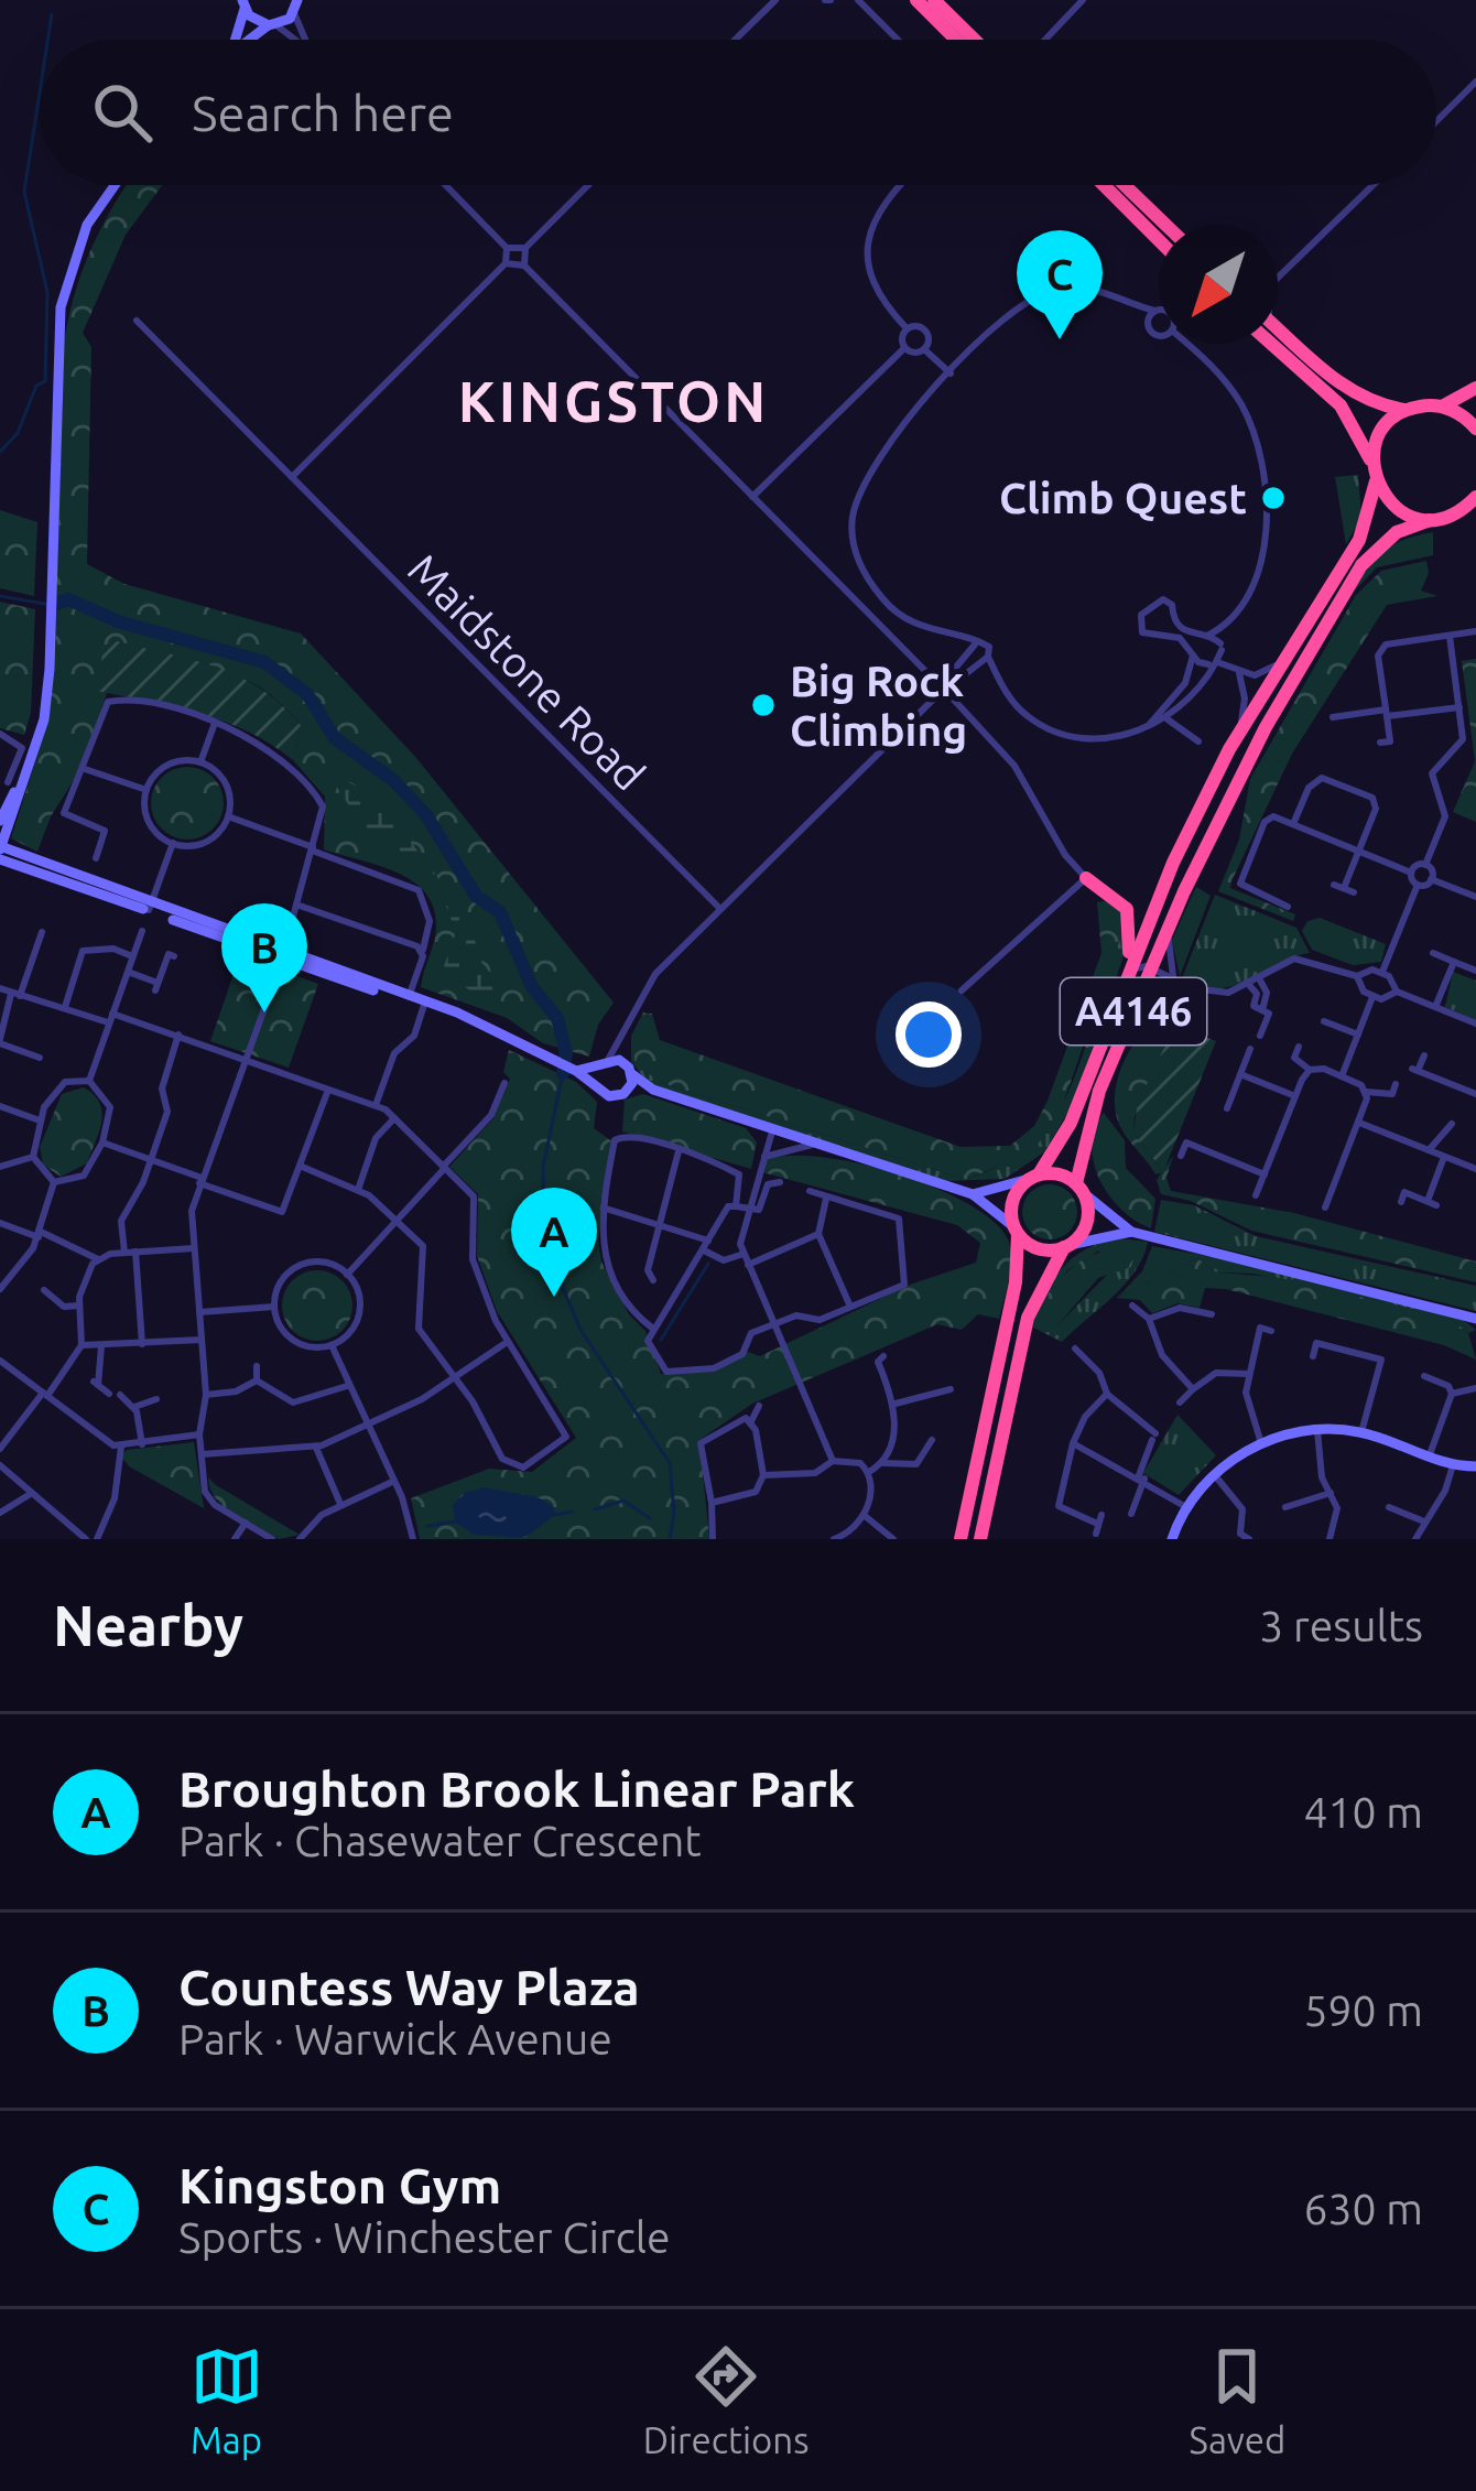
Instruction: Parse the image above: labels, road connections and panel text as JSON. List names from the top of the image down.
{
  "streets": {
    "highway": ["A4146"],
    "street": ["Maidstone Road"]
  },
  "districts": ["KINGSTON"],
  "places": ["Climb Quest", "Big Rock Climbing"],
  "north": "bottom left",
  "page": {
    "search": "Search here",
    "pins": ["C", "B", "A"],
    "heading": ["Nearby", "3 results"],
    "list": [
      {
        "mark": "A",
        "name": "Broughton Brook Linear Park",
        "note": "Park · Chasewater Crescent",
        "value": "410 m"
      },
      {
        "mark": "B",
        "name": "Countess Way Plaza",
        "note": "Park · Warwick Avenue",
        "value": "590 m"
      },
      {
        "mark": "C",
        "name": "Kingston Gym",
        "note": "Sports · Winchester Circle",
        "value": "630 m"
      }
    ],
    "nav": ["Map", "Directions", "Saved"]
  }
}
